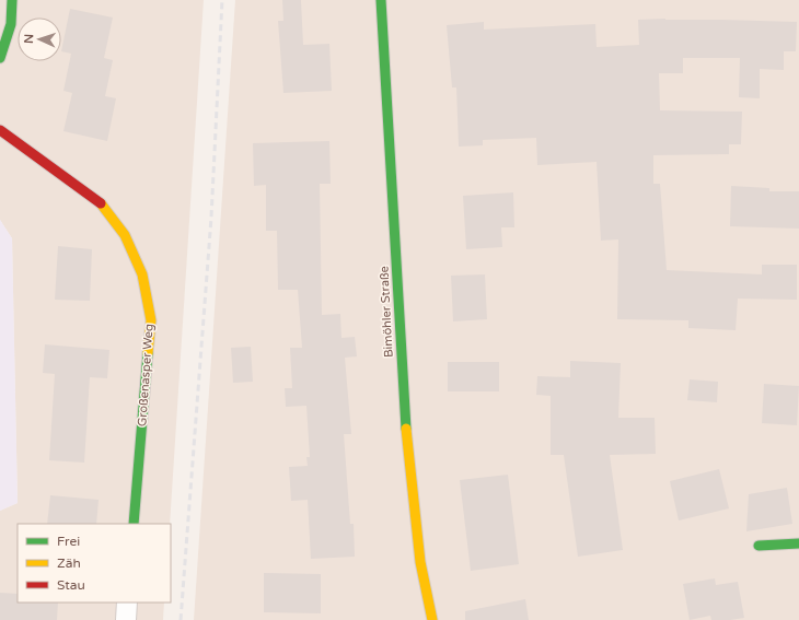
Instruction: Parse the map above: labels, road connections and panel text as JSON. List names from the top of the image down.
{
  "streets": {
    "street": ["Bimöhler Straße", "Großenasper Weg"]
  },
  "legend": ["Frei", "Zäh", "Stau"],
  "north": "left"
}
